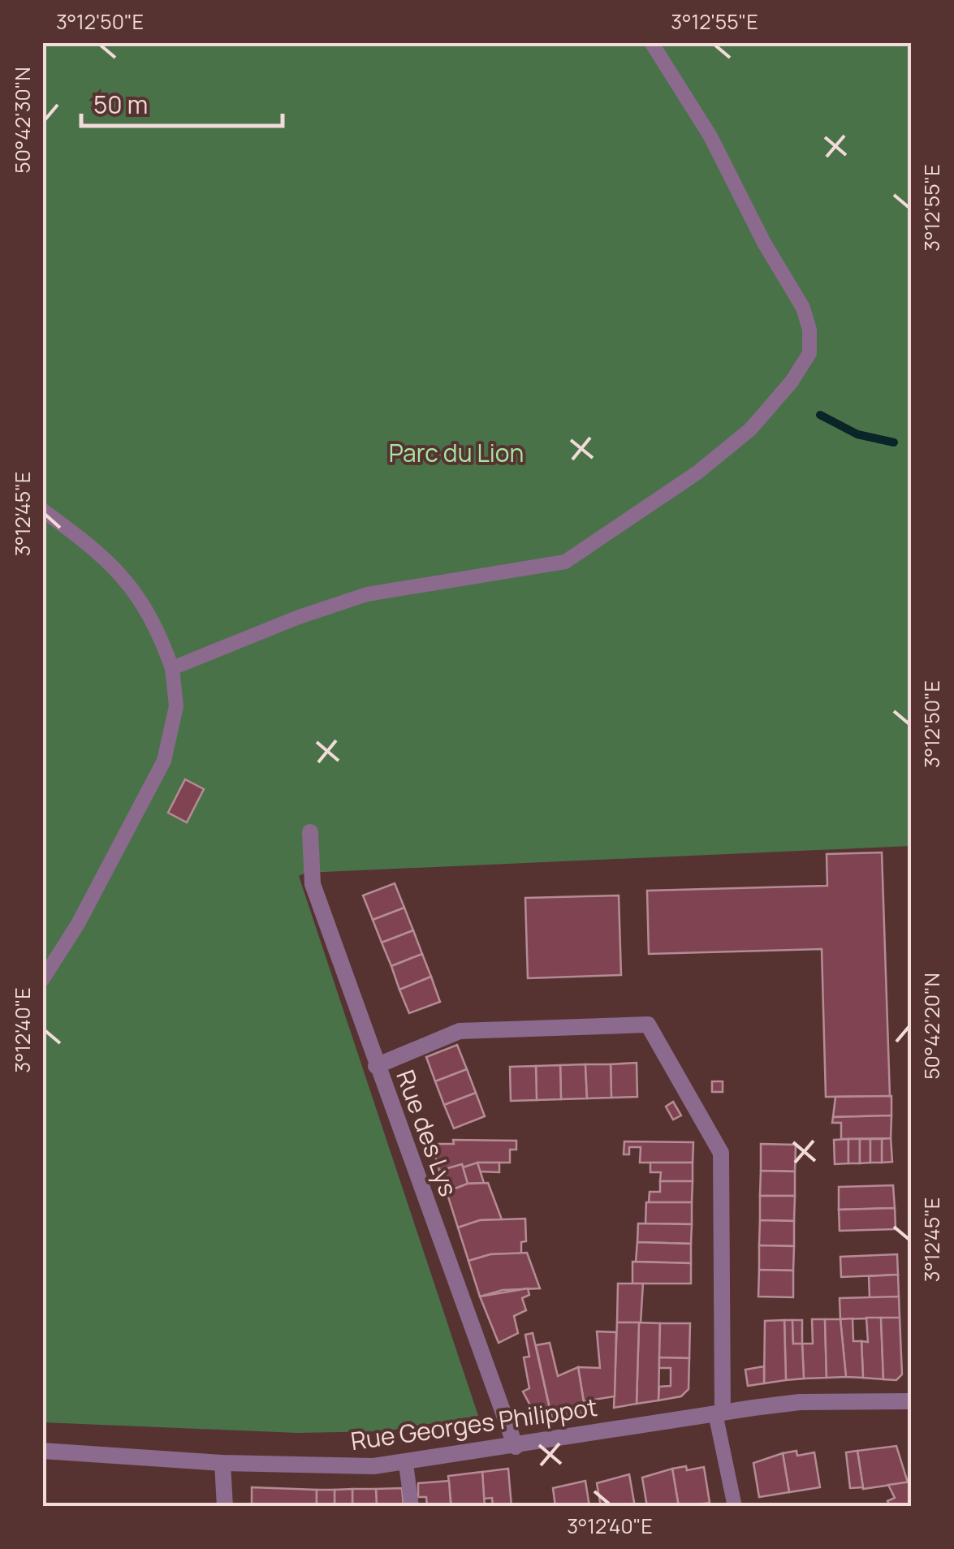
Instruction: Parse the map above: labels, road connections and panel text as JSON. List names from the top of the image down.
{
  "streets": {
    "street": ["Rue des Lys", "Rue Georges Philippot"]
  },
  "crossings": [
    ["Rue des Lys", "Rue Georges Philippot"]
  ],
  "parks": ["Parc du Lion"],
  "scale_bar": "50 m",
  "coordinates": [
    "3°12'50\"E",
    "3°12'55\"E",
    "50°42'30\"N",
    "3°12'45\"E",
    "50°42'20\"N",
    "3°12'40\"E"
  ]
}
